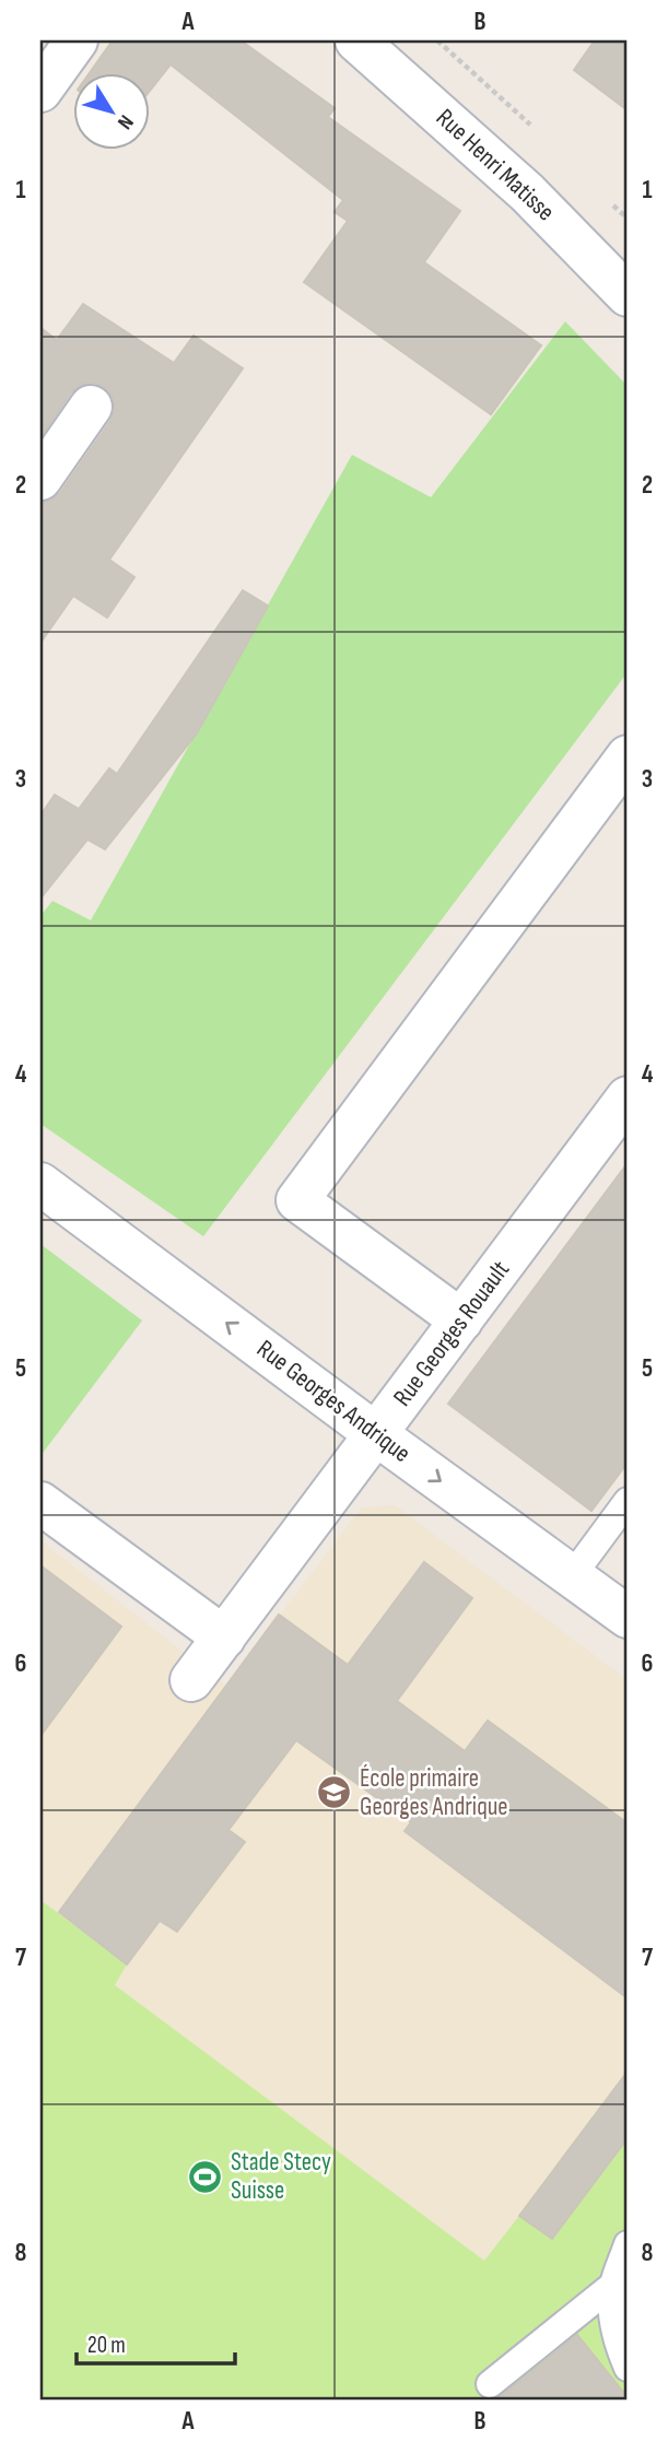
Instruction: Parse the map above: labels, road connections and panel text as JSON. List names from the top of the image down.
{
  "streets": {
    "street": ["Rue Henri Matisse", "Rue Georges Rouault", "Rue Georges Andrique"]
  },
  "crossings": [
    ["Rue Georges Rouault", "Rue Georges Andrique"]
  ],
  "places": {
    "school or university": ["École primaire Georges Andrique"],
    "sports": ["Stade Stecy Suisse"]
  },
  "scale_bar": "20 m",
  "north": "bottom right",
  "grid": {
    "columns": ["A", "B"],
    "rows": [
      "1",
      "2",
      "3",
      "4",
      "5",
      "6",
      "7",
      "8"
    ]
  }
}
